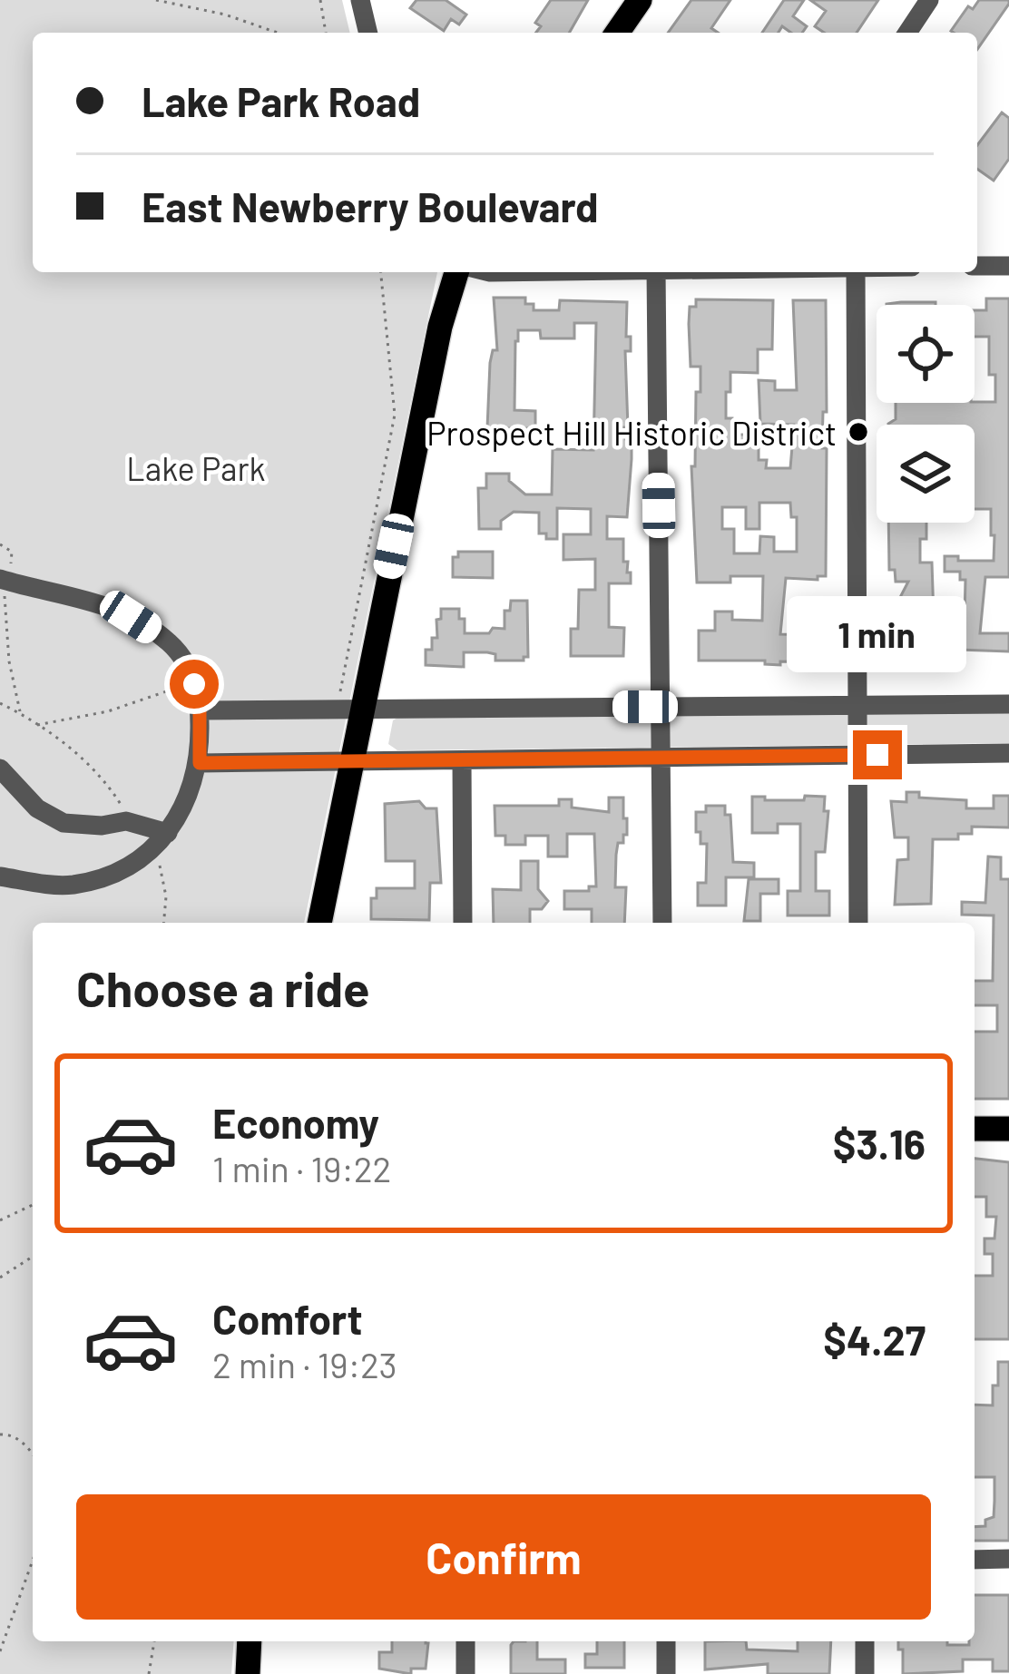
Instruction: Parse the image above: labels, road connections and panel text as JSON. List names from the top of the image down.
{
  "parks": ["Lake Park"],
  "places": ["Prospect Hill Historic District"],
  "page": {
    "banner": ["Lake Park Road", "East Newberry Boulevard"],
    "bubble": "1 min",
    "heading": "Choose a ride",
    "list": [
      {
        "name": "Economy",
        "note": "1 min · 19:22",
        "value": "$3.16"
      },
      {
        "name": "Comfort",
        "note": "2 min · 19:23",
        "value": "$4.27"
      }
    ],
    "buttons": "Confirm"
  }
}
